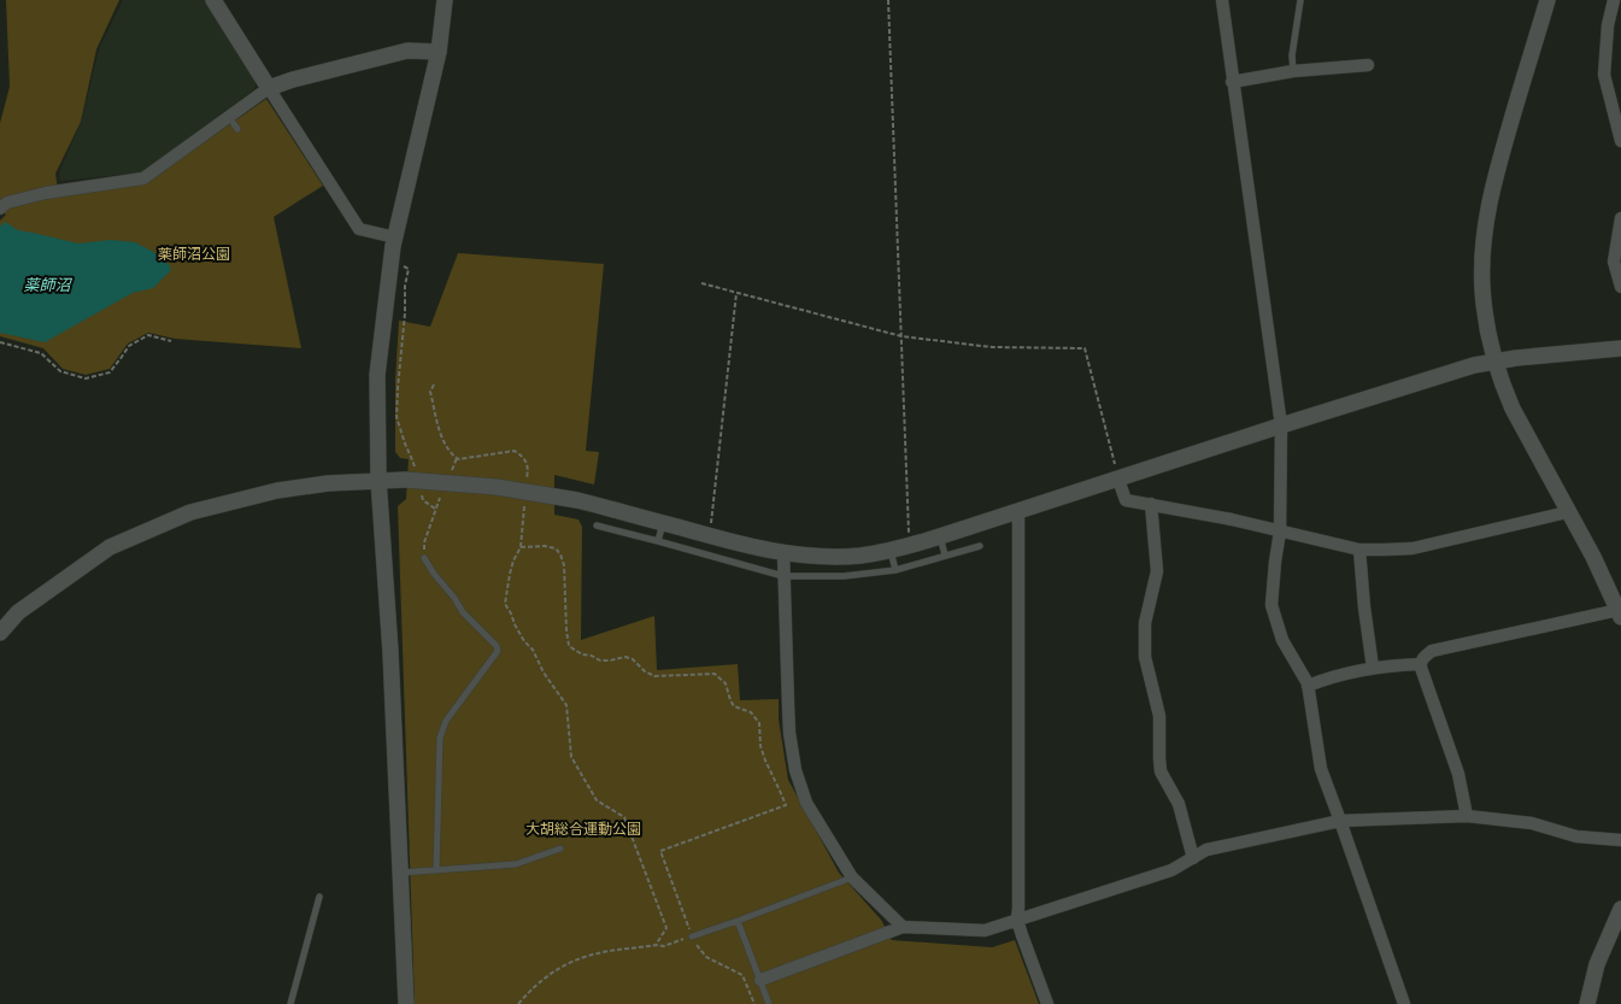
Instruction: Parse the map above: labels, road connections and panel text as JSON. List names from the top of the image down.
{
  "water": ["薬師沼"],
  "parks": ["薬師沼公園", "大胡総合運動公園"]
}
